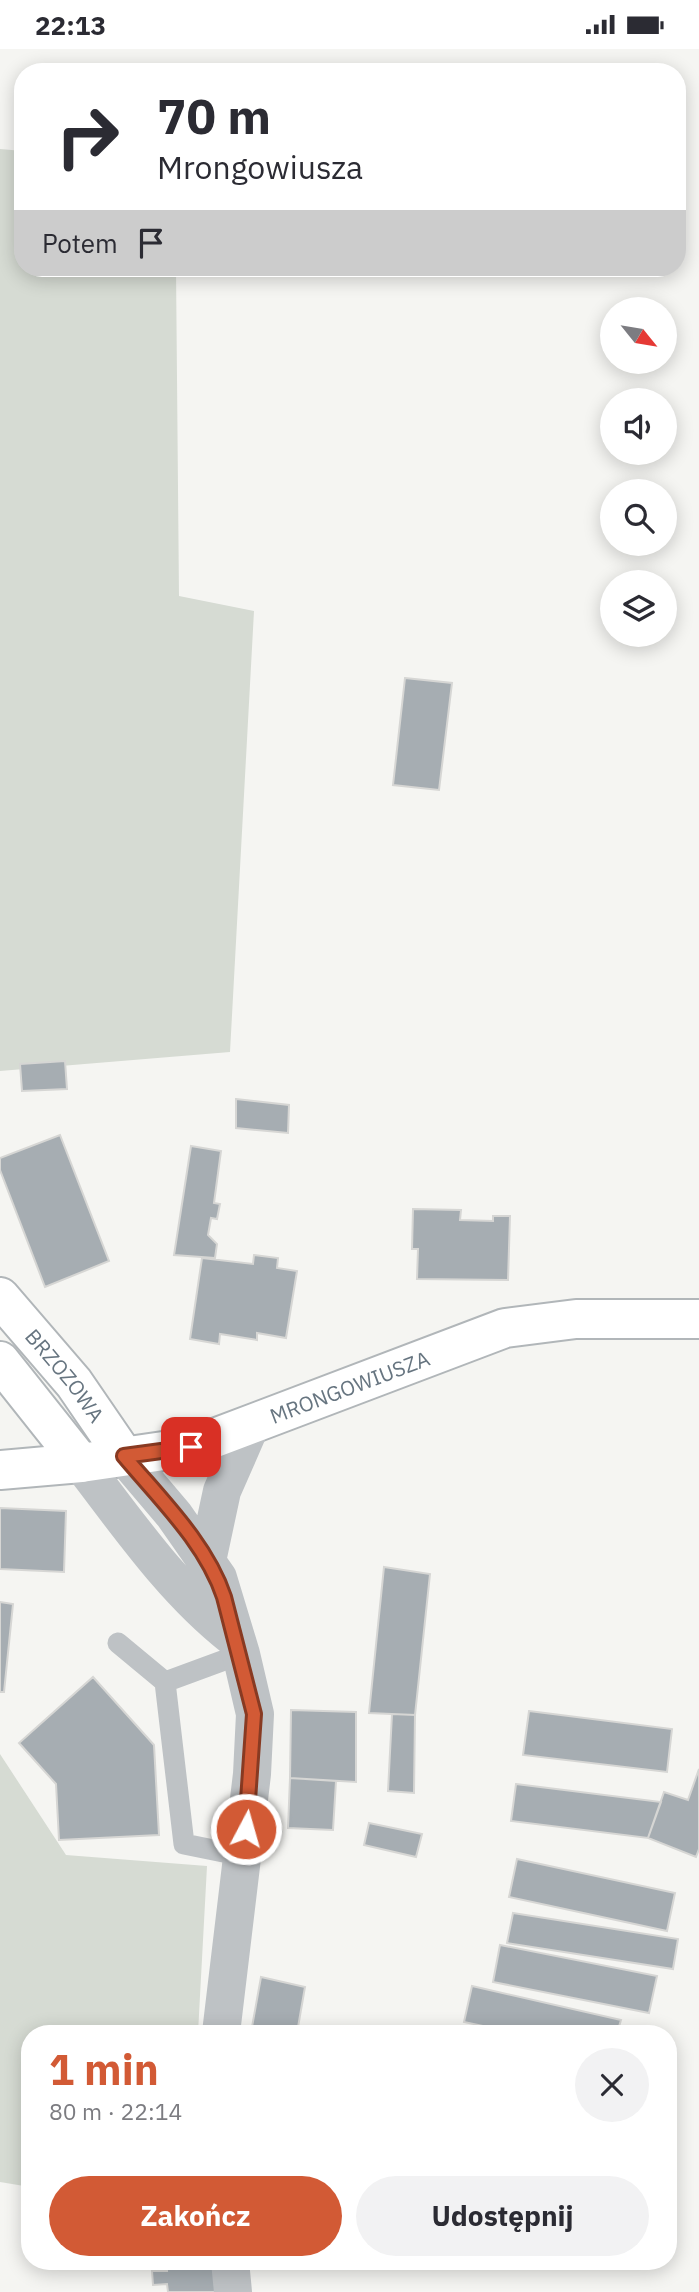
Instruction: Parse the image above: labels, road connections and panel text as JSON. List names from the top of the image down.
{
  "streets": {
    "street": ["BRZOZOWA", "MRONGOWIUSZA"]
  },
  "crossings": [
    ["BRZOZOWA", "MRONGOWIUSZA"]
  ],
  "north": "bottom right",
  "page": {
    "status": "22:13",
    "turn": ["70 m", "Mrongowiusza"],
    "then": "Potem",
    "heading": ["1 min", "80 m · 22:14"],
    "buttons": ["Zakończ", "Udostępnij"]
  }
}
